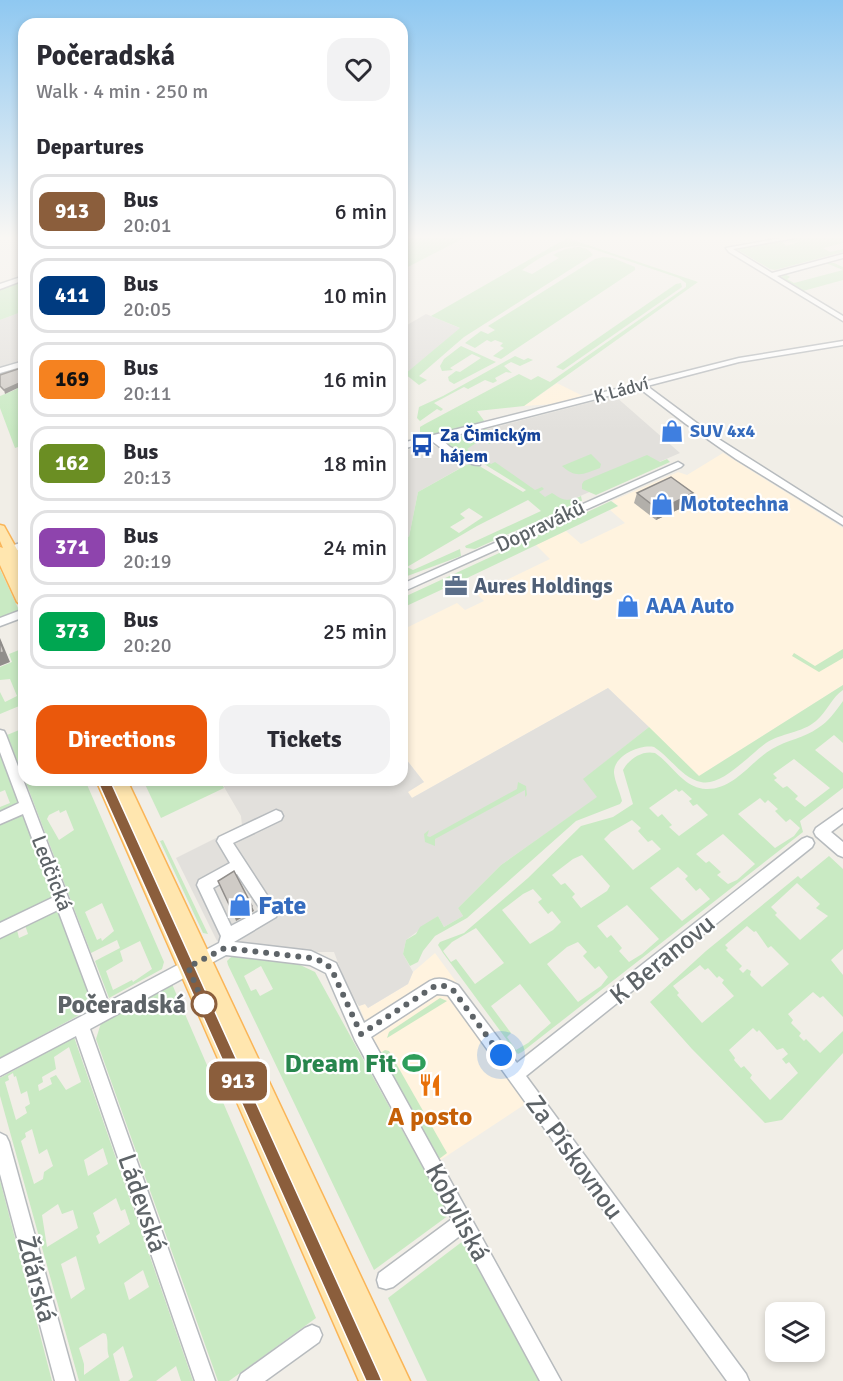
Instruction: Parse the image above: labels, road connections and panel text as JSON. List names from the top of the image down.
{
  "streets": {
    "street": [
      "K Ládví",
      "Dopraváků",
      "Ledčická",
      "K Beranovu",
      "Za Pískovnou",
      "Ládevská",
      "Kobyliská",
      "Žďárská"
    ]
  },
  "crossings": [
    ["K Beranovu", "Za Pískovnou"],
    ["Za Pískovnou", "Kobyliská"]
  ],
  "places": {
    "shop": [
      "SUV 4x4",
      "Mototechna",
      "AAA Auto",
      "Fate"
    ],
    "bus stop": ["Za Čimickým hájem"],
    "office": ["Aures Holdings"],
    "other": ["Počeradská"],
    "sports": ["Dream Fit"],
    "restaurant": ["A posto"]
  },
  "lines": ["bus line 913"],
  "page": {
    "on_map": "913",
    "heading": [
      ["Počeradská", "Walk · 4 min · 250 m"],
      "Departures"
    ],
    "list": [
      {
        "mark": "913",
        "name": "Bus",
        "note": "20:01",
        "value": "6 min"
      },
      {
        "mark": "411",
        "name": "Bus",
        "note": "20:05",
        "value": "10 min"
      },
      {
        "mark": "169",
        "name": "Bus",
        "note": "20:11",
        "value": "16 min"
      },
      {
        "mark": "162",
        "name": "Bus",
        "note": "20:13",
        "value": "18 min"
      },
      {
        "mark": "371",
        "name": "Bus",
        "note": "20:19",
        "value": "24 min"
      },
      {
        "mark": "373",
        "name": "Bus",
        "note": "20:20",
        "value": "25 min"
      }
    ],
    "buttons": ["Directions", "Tickets"]
  }
}
